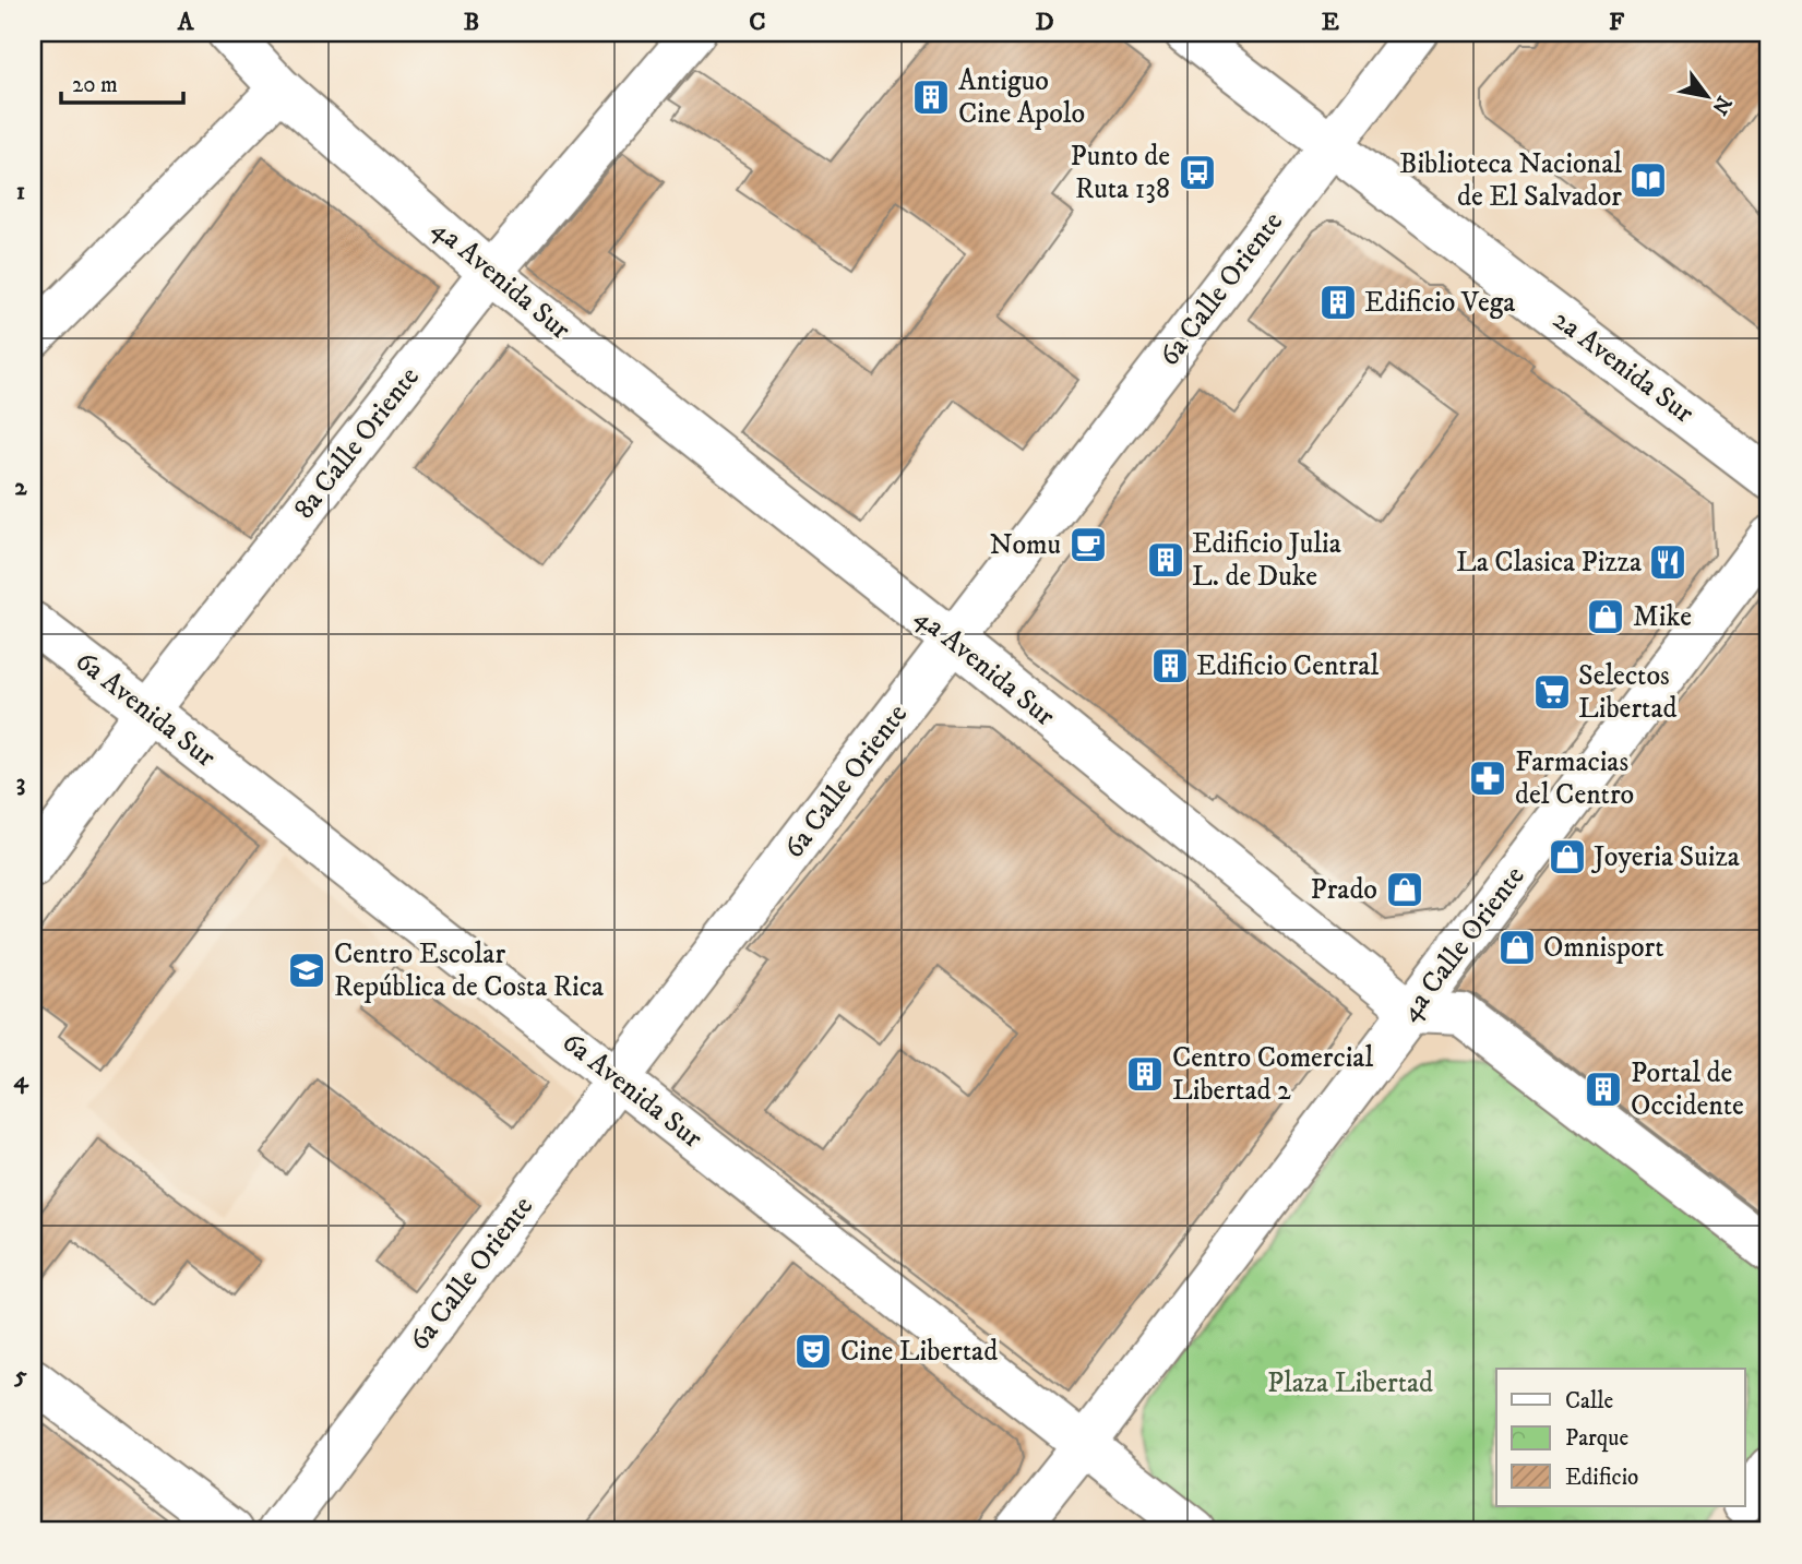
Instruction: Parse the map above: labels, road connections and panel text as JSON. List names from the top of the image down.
{
  "streets": {
    "street": [
      "4a Avenida Sur",
      "6a Calle Oriente",
      "2a Avenida Sur",
      "8a Calle Oriente",
      "6a Avenida Sur",
      "4a Calle Oriente"
    ]
  },
  "crossings": [
    ["4a Avenida Sur", "6a Calle Oriente"],
    ["4a Avenida Sur", "8a Calle Oriente"],
    ["4a Avenida Sur", "4a Calle Oriente"],
    ["6a Calle Oriente", "2a Avenida Sur"],
    ["6a Calle Oriente", "6a Avenida Sur"],
    ["8a Calle Oriente", "6a Avenida Sur"],
    ["6a Avenida Sur", "4a Calle Oriente"]
  ],
  "parks": ["Plaza Libertad"],
  "places": {
    "building": [
      "Antiguo Cine Apolo",
      "Edificio Vega",
      "Edificio Julia L. de Duke",
      "Edificio Central",
      "Centro Comercial Libertad 2",
      "Portal de Occidente"
    ],
    "bus stop": ["Punto de Ruta 138"],
    "library": ["Biblioteca Nacional de El Salvador"],
    "cafe": ["Nomu"],
    "restaurant": ["La Clasica Pizza"],
    "shop": [
      "Mike",
      "Joyeria Suiza",
      "Prado",
      "Omnisport"
    ],
    "supermarket": ["Selectos Libertad"],
    "pharmacy": ["Farmacias del Centro"],
    "school or university": ["Centro Escolar República de Costa Rica"],
    "theatre": ["Cine Libertad"]
  },
  "legend": ["Calle", "Parque", "Edificio"],
  "scale_bar": "20 m",
  "north": "bottom right",
  "grid": {
    "columns": [
      "A",
      "B",
      "C",
      "D",
      "E",
      "F"
    ],
    "rows": [
      "1",
      "2",
      "3",
      "4",
      "5"
    ]
  }
}
